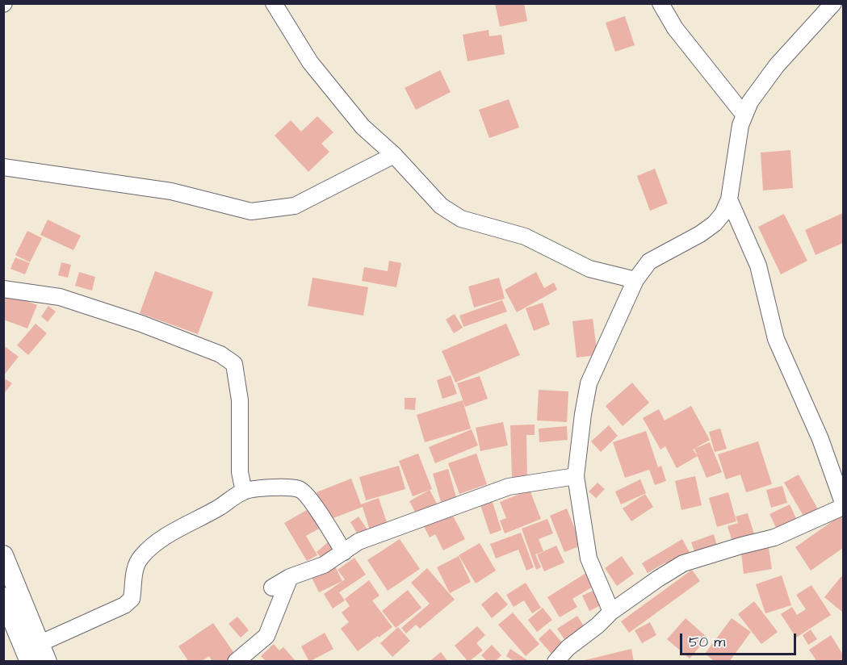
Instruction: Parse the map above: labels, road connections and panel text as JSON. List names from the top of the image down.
{
  "scale_bar": "50 m"
}
